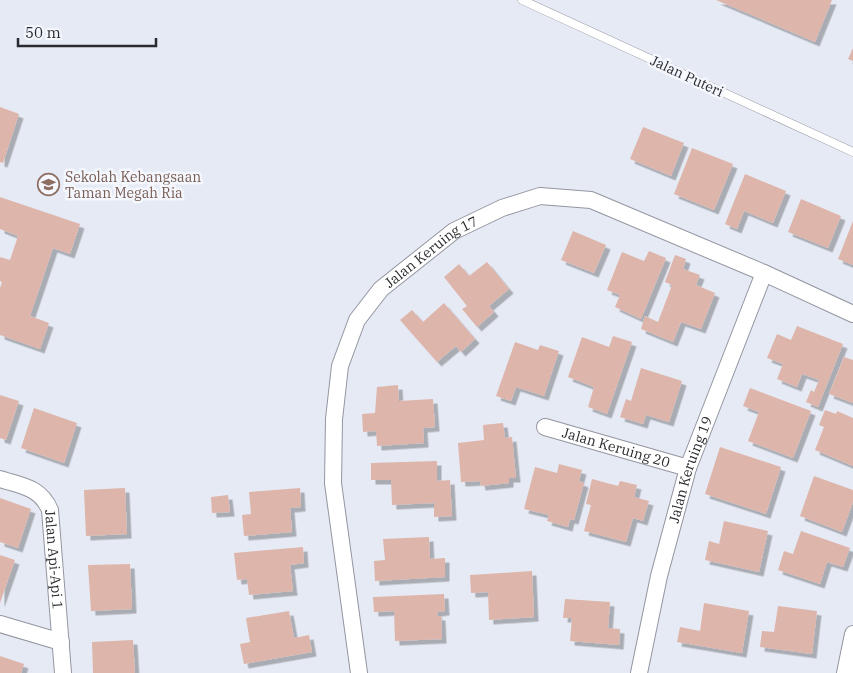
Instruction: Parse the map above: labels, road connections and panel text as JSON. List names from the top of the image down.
{
  "streets": {
    "street": [
      "Jalan Keruing 17",
      "Jalan Keruing 20",
      "Jalan Keruing 19",
      "Jalan Api-Api 1"
    ],
    "lane": ["Jalan Puteri"]
  },
  "crossings": [
    ["Jalan Keruing 17", "Jalan Keruing 19"],
    ["Jalan Keruing 20", "Jalan Keruing 19"]
  ],
  "places": {
    "school or university": ["Sekolah Kebangsaan Taman Megah Ria"]
  },
  "scale_bar": "50 m"
}
